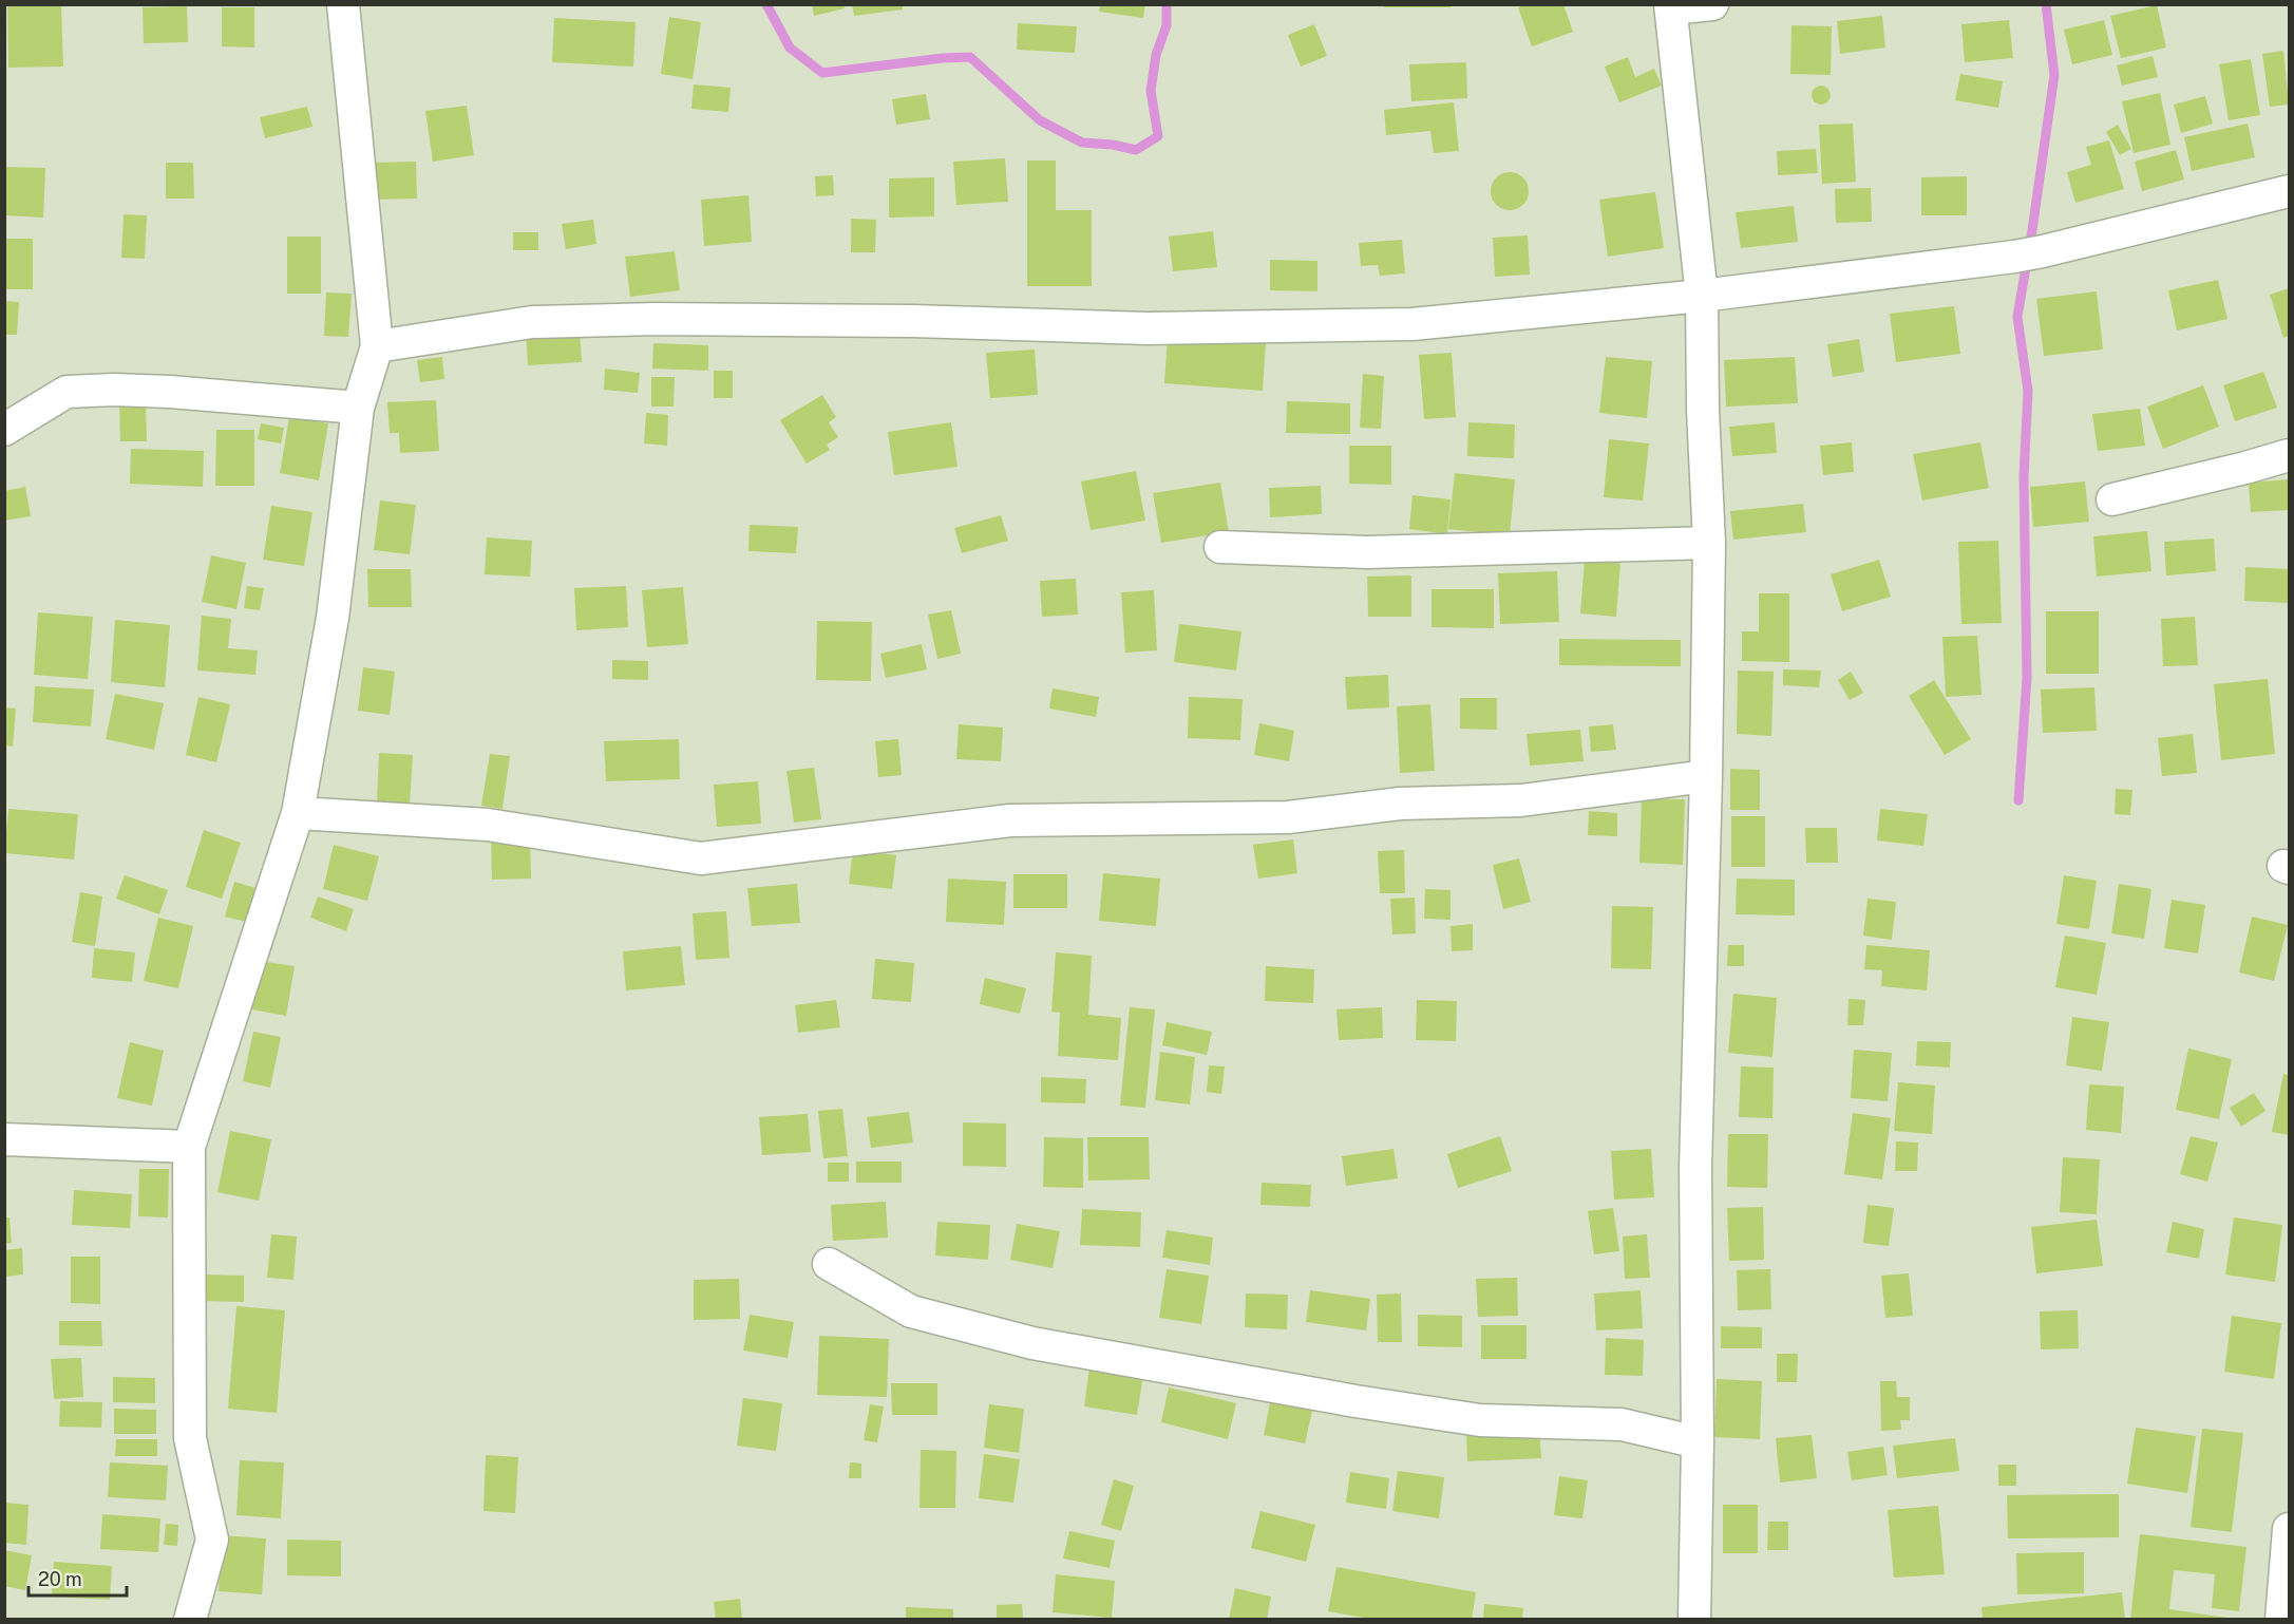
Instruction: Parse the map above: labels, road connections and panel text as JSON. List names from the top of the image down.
{
  "scale_bar": "20 m"
}
